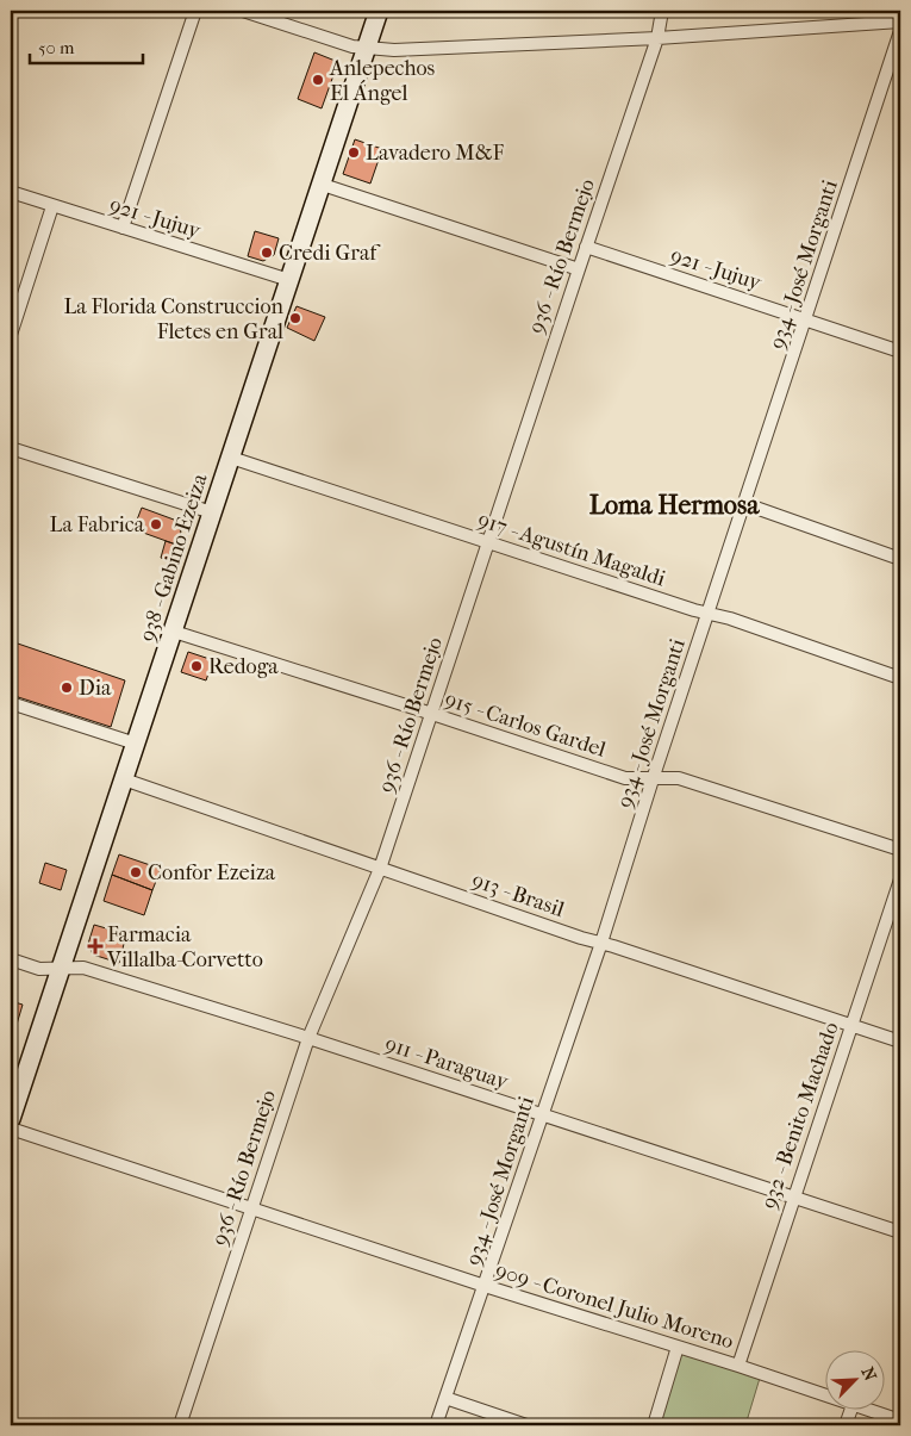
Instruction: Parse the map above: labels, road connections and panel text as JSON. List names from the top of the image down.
{
  "streets": {
    "street": [
      "921 - Jujuy",
      "936 - Río Bermejo",
      "934 - José Morganti",
      "917 - Agustín Magaldi",
      "938 - Gabino Ezeiza",
      "915 - Carlos Gardel",
      "913 - Brasil",
      "911 - Paraguay",
      "932 - Benito Machado",
      "909 - Coronel Julio Moreno"
    ]
  },
  "crossings": [
    ["921 - Jujuy", "936 - Río Bermejo"],
    ["921 - Jujuy", "934 - José Morganti"],
    ["921 - Jujuy", "938 - Gabino Ezeiza"],
    ["936 - Río Bermejo", "917 - Agustín Magaldi"],
    ["936 - Río Bermejo", "915 - Carlos Gardel"],
    ["936 - Río Bermejo", "913 - Brasil"],
    ["936 - Río Bermejo", "911 - Paraguay"],
    ["936 - Río Bermejo", "909 - Coronel Julio Moreno"],
    ["934 - José Morganti", "917 - Agustín Magaldi"],
    ["934 - José Morganti", "915 - Carlos Gardel"],
    ["934 - José Morganti", "913 - Brasil"],
    ["934 - José Morganti", "911 - Paraguay"],
    ["934 - José Morganti", "909 - Coronel Julio Moreno"],
    ["917 - Agustín Magaldi", "938 - Gabino Ezeiza"],
    ["938 - Gabino Ezeiza", "915 - Carlos Gardel"],
    ["938 - Gabino Ezeiza", "913 - Brasil"],
    ["938 - Gabino Ezeiza", "911 - Paraguay"],
    ["913 - Brasil", "932 - Benito Machado"],
    ["911 - Paraguay", "932 - Benito Machado"],
    ["932 - Benito Machado", "909 - Coronel Julio Moreno"]
  ],
  "districts": ["Loma Hermosa"],
  "places": {
    "other": [
      "Anlepechos El Ángel",
      "Lavadero M&F",
      "Credi Graf",
      "La Florida Construccion Fletes en Gral",
      "La Fabrica",
      "Redoga",
      "Dia",
      "Confor Ezeiza"
    ],
    "health": ["Farmacia Villalba-Corvetto"]
  },
  "scale_bar": "50 m",
  "north": "top right"
}
